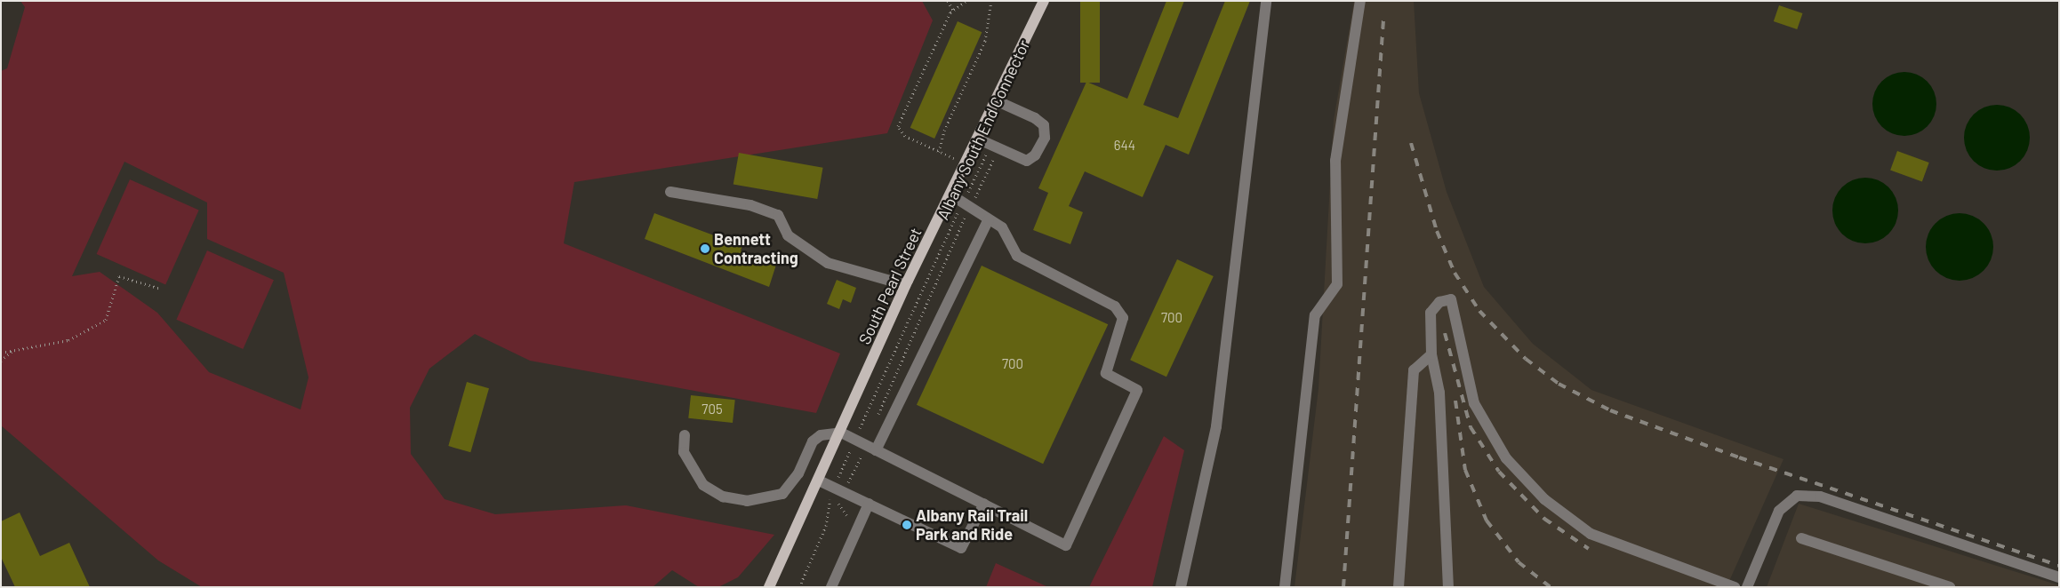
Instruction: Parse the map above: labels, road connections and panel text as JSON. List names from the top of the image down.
{
  "streets": {
    "main road": ["South Pearl Street"],
    "path": ["Albany South End Connector"]
  },
  "places": ["Bennett Contracting", "Albany Rail Trail Park and Ride"],
  "house_numbers": [
    "644",
    "700",
    "700",
    "705"
  ]
}
